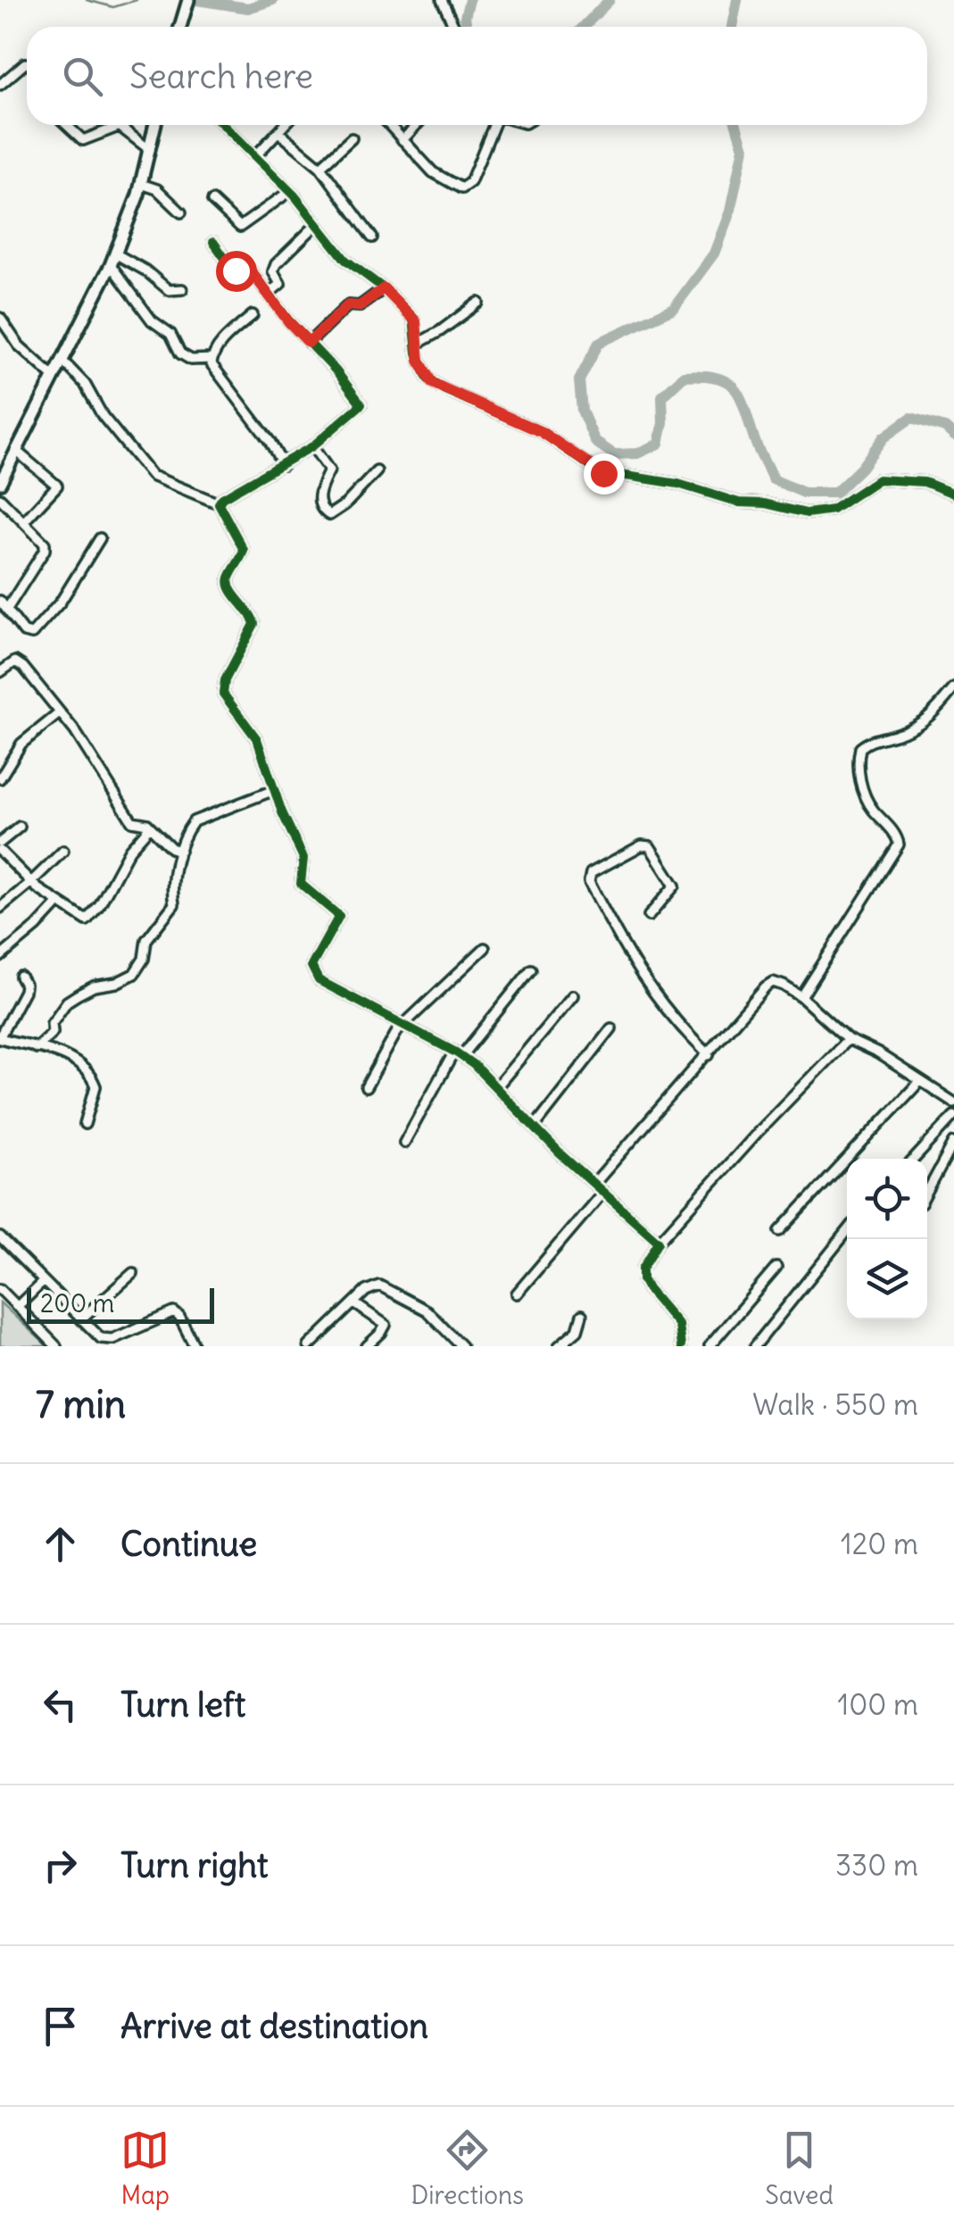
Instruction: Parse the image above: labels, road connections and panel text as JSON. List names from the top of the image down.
{
  "scale_bar": "200 m",
  "page": {
    "search": "Search here",
    "scale": "200 m",
    "heading": ["7 min", "Walk · 550 m"],
    "list": [
      ["Continue", "120 m"],
      ["Turn left", "100 m"],
      ["Turn right", "330 m"],
      "Arrive at destination"
    ],
    "nav": ["Map", "Directions", "Saved"]
  }
}
